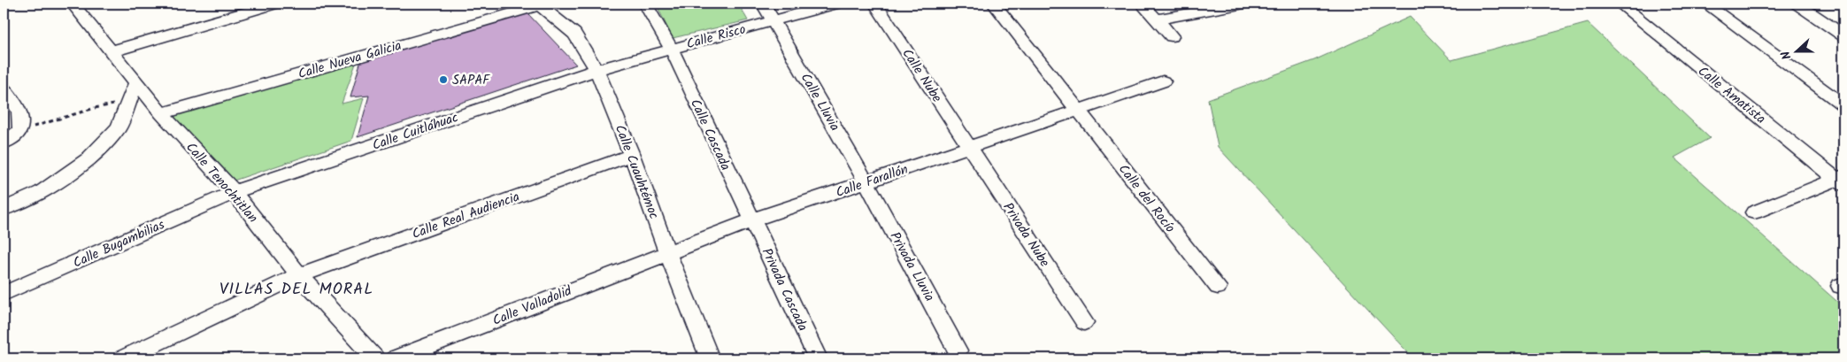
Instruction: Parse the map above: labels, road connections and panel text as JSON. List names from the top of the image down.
{
  "streets": {
    "street": [
      "Calle Risco",
      "Calle Nueva Galicia",
      "Calle Nube",
      "Calle Amatista",
      "Calle Lluvia",
      "Calle Cuitláhuac",
      "Calle Cascada",
      "Calle Cuauhtémoc",
      "Calle Farallón",
      "Calle Tenochtitlan",
      "Calle del Rocío",
      "Calle Real Audiencia",
      "Privada Nube",
      "Calle Bugambilias",
      "Privada Lluvia",
      "Privada Cascada",
      "Calle Valladolid"
    ]
  },
  "crossings": [
    ["Calle Risco", "Calle Lluvia"],
    ["Calle Risco", "Calle Cuitláhuac"],
    ["Calle Risco", "Calle Cascada"],
    ["Calle Risco", "Calle Cuauhtémoc"],
    ["Calle Nueva Galicia", "Calle Cuauhtémoc"],
    ["Calle Nueva Galicia", "Calle Tenochtitlan"],
    ["Calle Nube", "Calle Farallón"],
    ["Calle Nube", "Privada Nube"],
    ["Calle Lluvia", "Calle Farallón"],
    ["Calle Lluvia", "Privada Lluvia"],
    ["Calle Cuitláhuac", "Calle Cuauhtémoc"],
    ["Calle Cuitláhuac", "Calle Tenochtitlan"],
    ["Calle Cuitláhuac", "Calle Bugambilias"],
    ["Calle Cascada", "Calle Farallón"],
    ["Calle Cascada", "Privada Cascada"],
    ["Calle Cuauhtémoc", "Calle Farallón"],
    ["Calle Cuauhtémoc", "Calle Real Audiencia"],
    ["Calle Cuauhtémoc", "Calle Valladolid"],
    ["Calle Farallón", "Calle del Rocío"],
    ["Calle Farallón", "Privada Nube"],
    ["Calle Farallón", "Privada Lluvia"],
    ["Calle Farallón", "Privada Cascada"],
    ["Calle Farallón", "Calle Valladolid"],
    ["Calle Tenochtitlan", "Calle Real Audiencia"],
    ["Calle Tenochtitlan", "Calle Bugambilias"]
  ],
  "districts": ["VILLAS DEL MORAL"],
  "places": ["SAPAF"],
  "north": "left"
}
